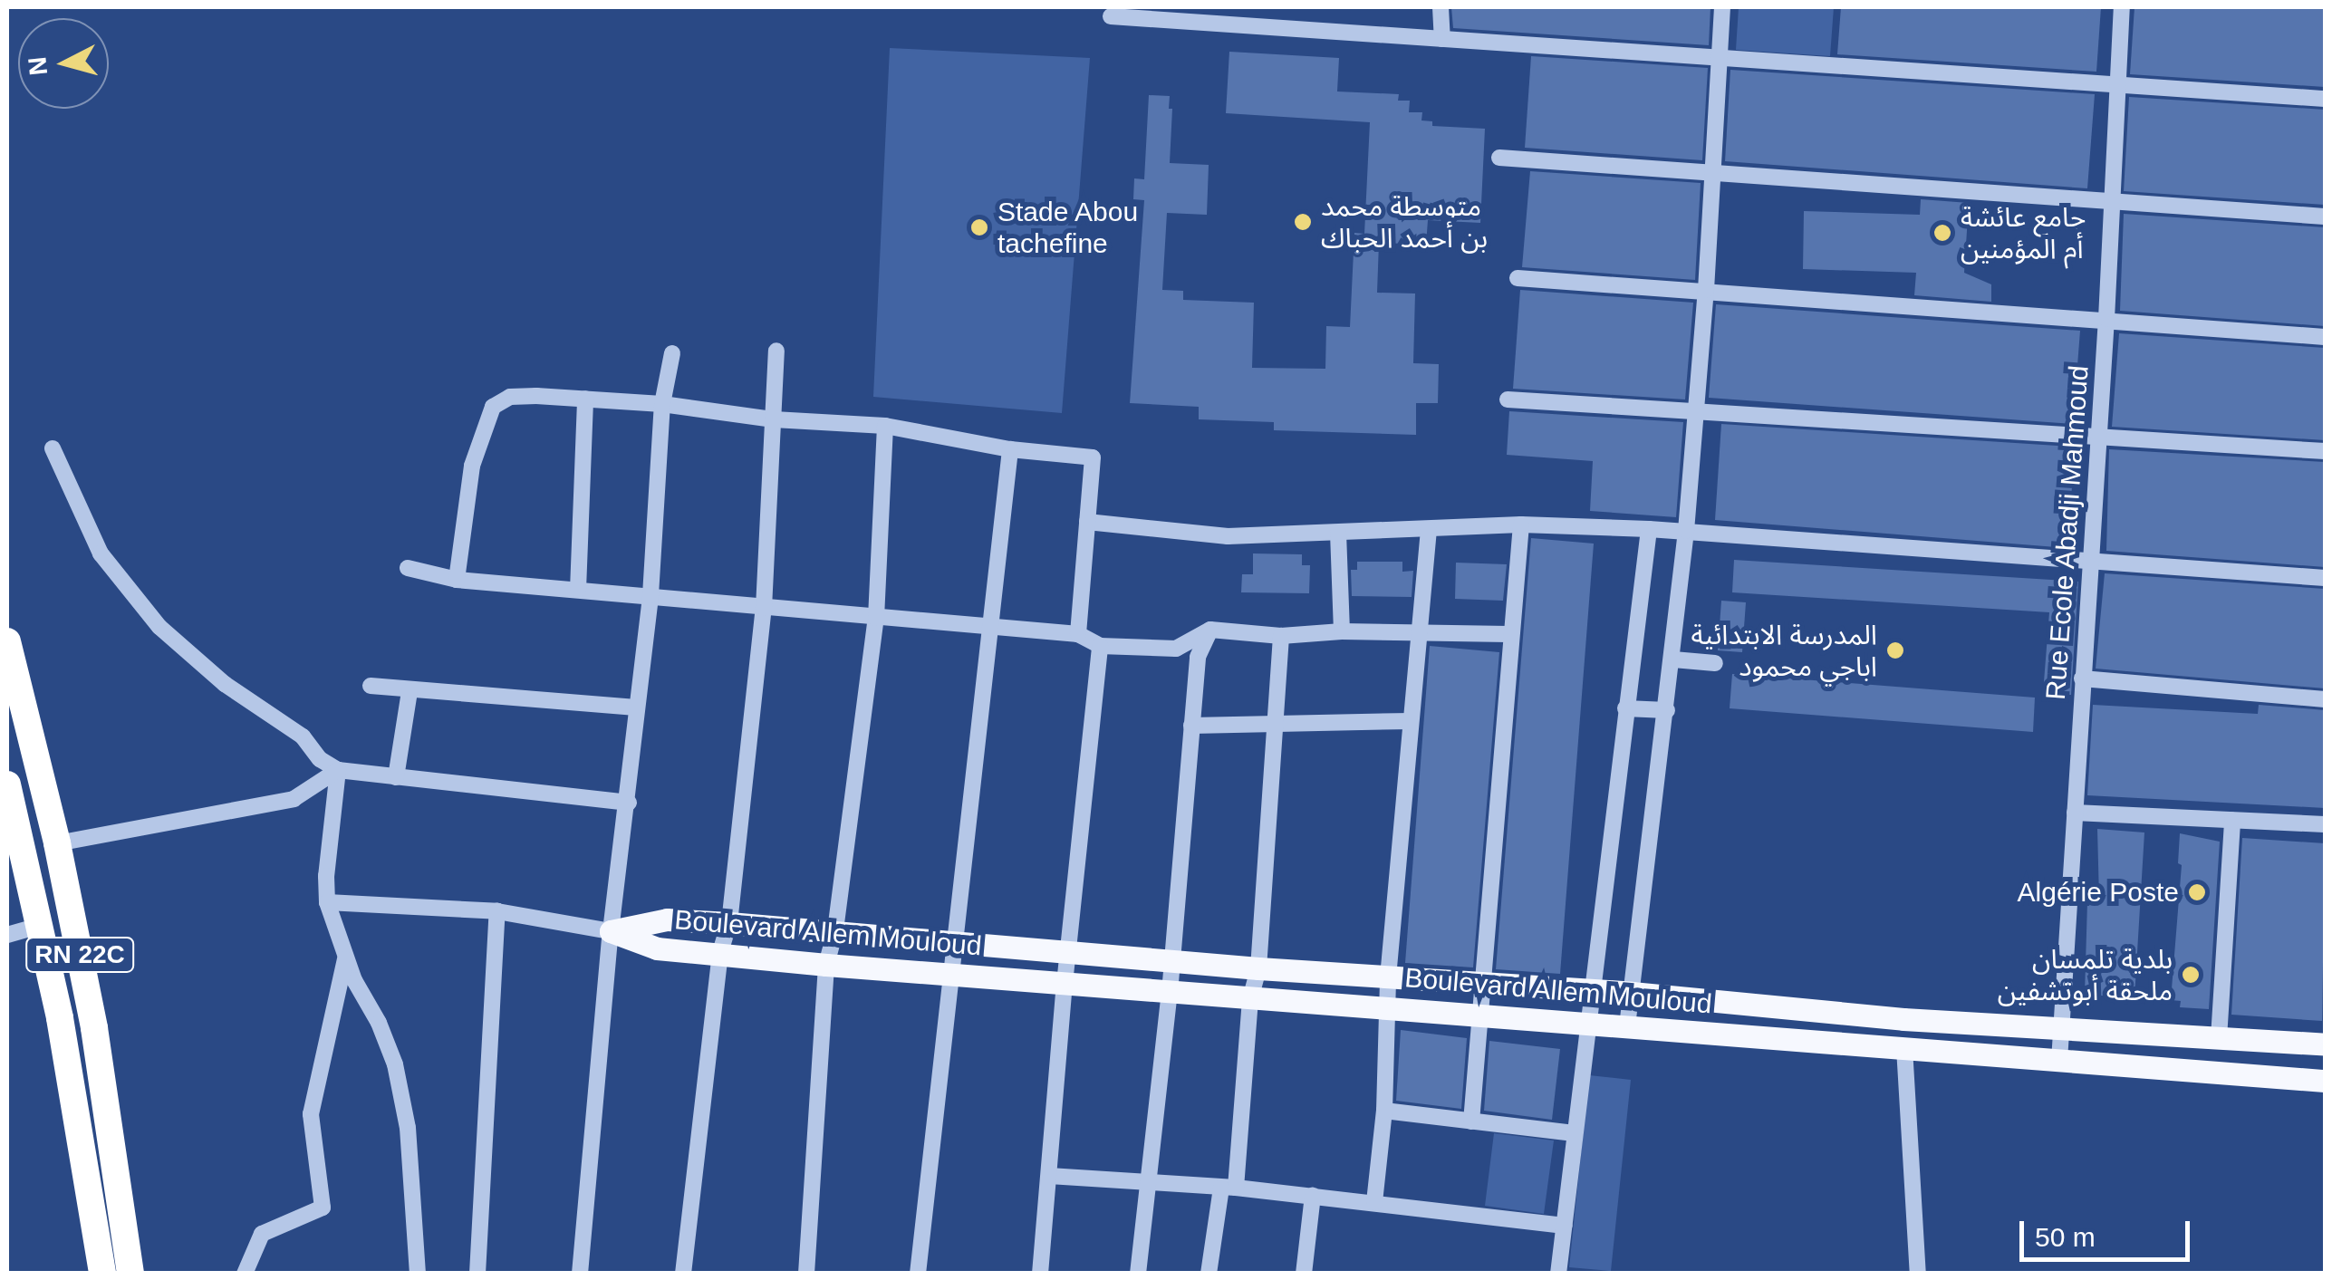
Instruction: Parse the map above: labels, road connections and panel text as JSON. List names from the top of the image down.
{
  "streets": {
    "highway": ["RN 22C"],
    "main road": ["Boulevard Allem Mouloud"],
    "street": ["Rue Ecole Abadji Mahmoud"]
  },
  "crossings": [
    ["Rue Ecole Abadji Mahmoud", "Boulevard Allem Mouloud"]
  ],
  "places": [
    "متوسطة محمد بن أحمد الحباك",
    "Stade Abou tachefine",
    "جامع عائشة أم المؤمنين",
    "المدرسة الابتدائية اباجي محمود",
    "Algérie Poste",
    "بلدية تلمسان ملحقة أبوتشفين"
  ],
  "scale_bar": "50 m",
  "north": "left"
}
